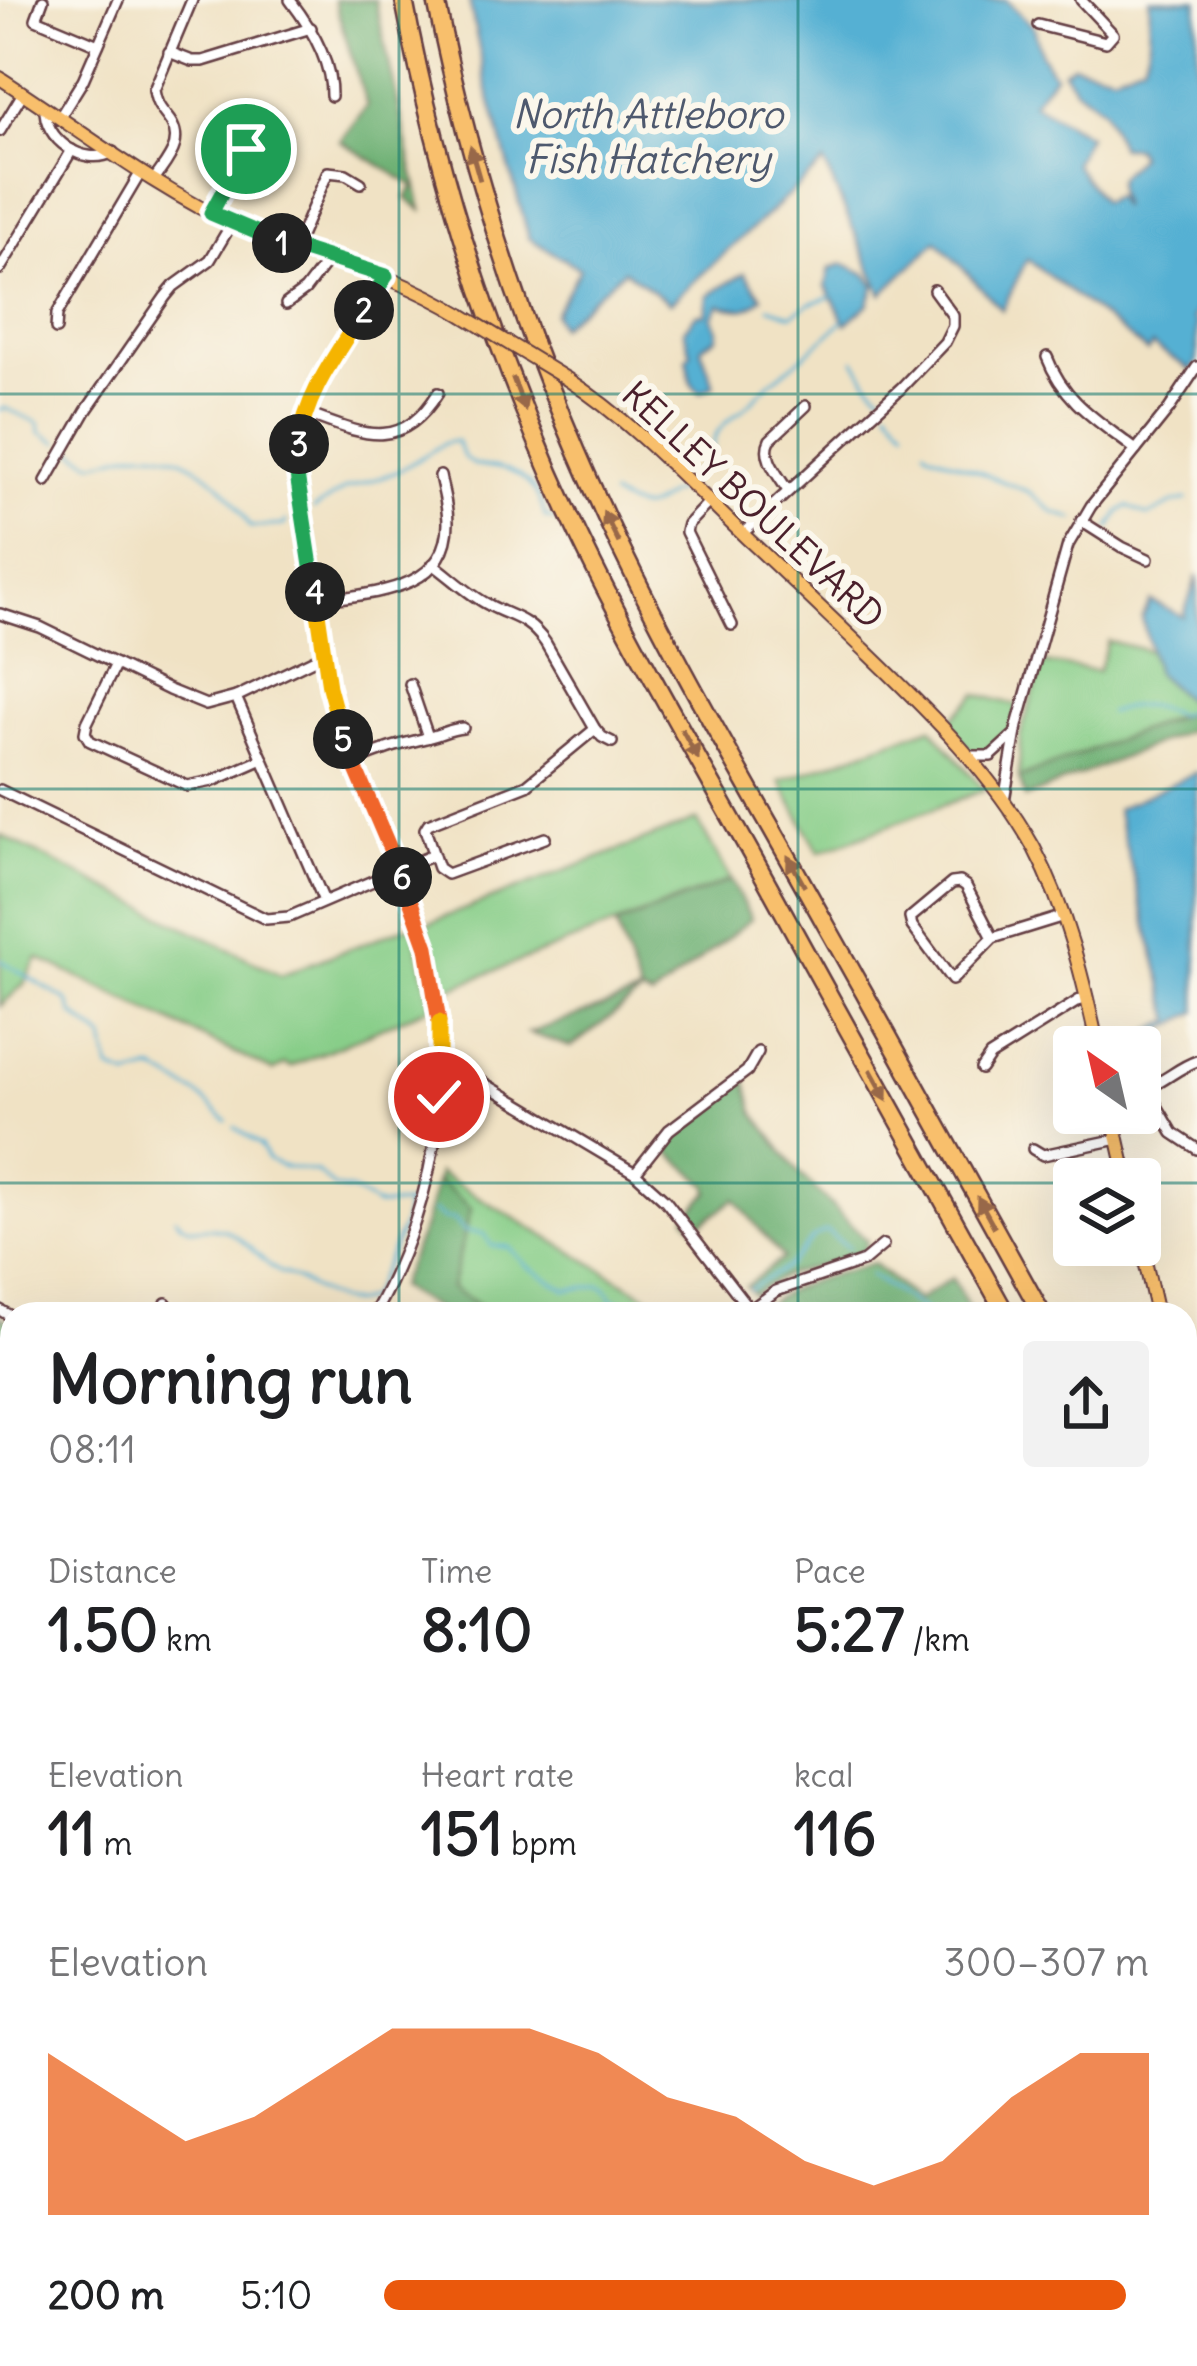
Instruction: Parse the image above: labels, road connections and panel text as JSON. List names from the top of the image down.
{
  "streets": {
    "main road": ["KELLEY BOULEVARD"]
  },
  "water": ["North Attleboro Fish Hatchery"],
  "north": "top left",
  "page": {
    "pins": [
      "1",
      "2",
      "3",
      "4",
      "5",
      "6"
    ],
    "heading": ["Morning run", "08:11"],
    "stats": [
      ["Distance", "1.50 km"],
      ["Time", "8:10"],
      ["Pace", "5:27 /km"],
      ["Elevation", "11 m"],
      ["Heart rate", "151 bpm"],
      ["kcal", "116"]
    ],
    "chart": ["Elevation", "300–307 m"],
    "list": [
      {
        "name": "200 m",
        "note": "5:10"
      }
    ]
  }
}
